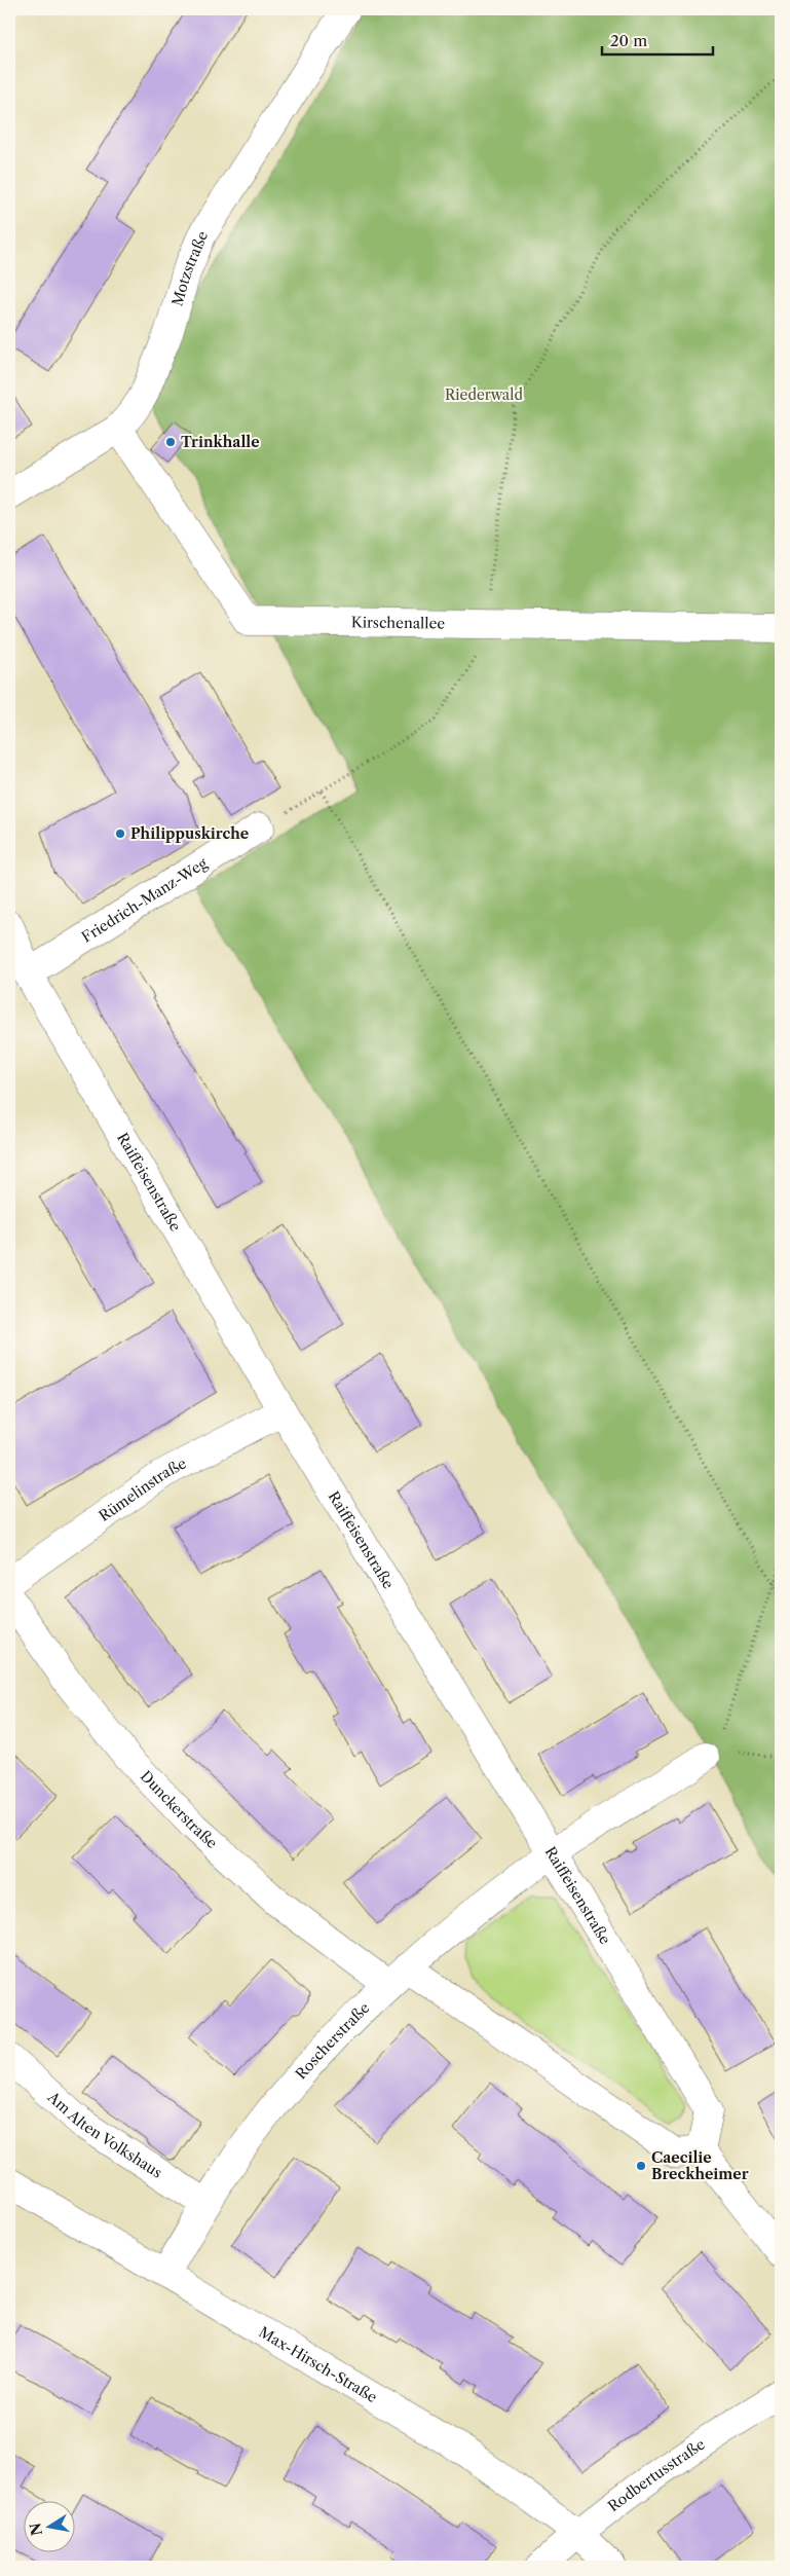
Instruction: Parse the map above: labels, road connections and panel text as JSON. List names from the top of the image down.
{
  "streets": {
    "street": [
      "Motzstraße",
      "Kirschenallee",
      "Friedrich-Manz-Weg",
      "Raiffeisenstraße",
      "Rümelinstraße",
      "Dunckerstraße",
      "Roscherstraße",
      "Am Alten Volkshaus",
      "Max-Hirsch-Straße",
      "Rodbertusstraße"
    ]
  },
  "crossings": [
    ["Motzstraße", "Kirschenallee"],
    ["Friedrich-Manz-Weg", "Raiffeisenstraße"],
    ["Raiffeisenstraße", "Rümelinstraße"],
    ["Raiffeisenstraße", "Roscherstraße"],
    ["Dunckerstraße", "Roscherstraße"],
    ["Roscherstraße", "Am Alten Volkshaus"],
    ["Roscherstraße", "Max-Hirsch-Straße"],
    ["Max-Hirsch-Straße", "Rodbertusstraße"]
  ],
  "parks": ["Riederwald"],
  "places": ["Trinkhalle", "Philippuskirche", "Caecilie Breckheimer"],
  "scale_bar": "20 m",
  "north": "left"
}
